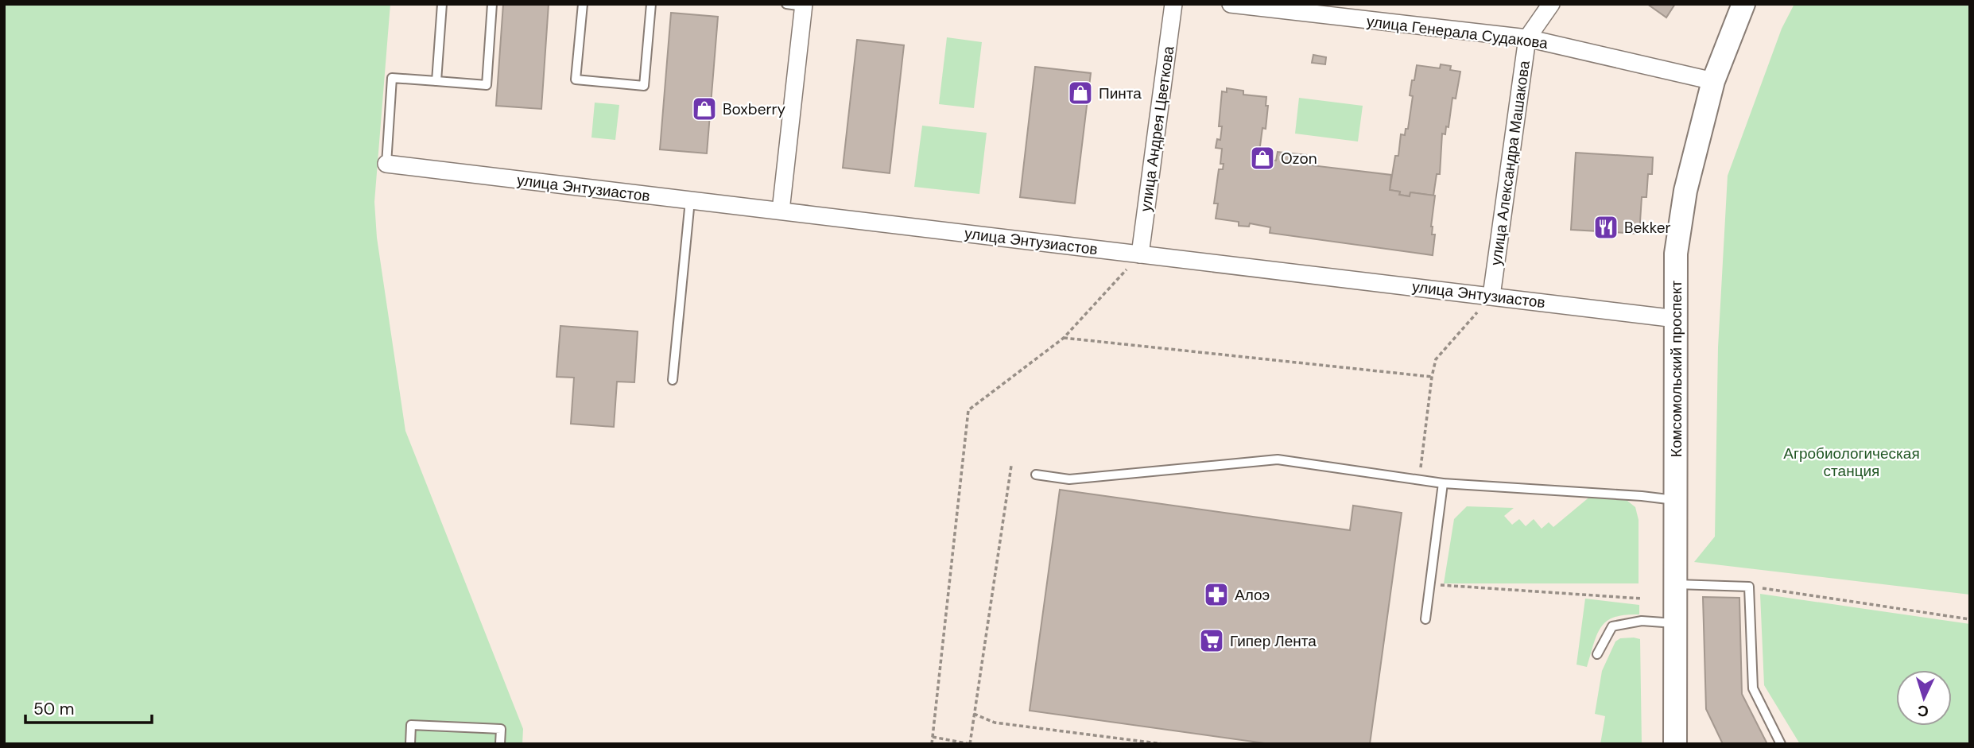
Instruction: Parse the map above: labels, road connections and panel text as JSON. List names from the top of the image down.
{
  "streets": {
    "street": [
      "улица Генерала Судакова",
      "улица Андрея Цветкова",
      "улица Александра Машакова",
      "улица Энтузиастов",
      "Комсомольский проспект"
    ]
  },
  "crossings": [
    ["улица Генерала Судакова", "улица Александра Машакова"],
    ["улица Генерала Судакова", "Комсомольский проспект"],
    ["улица Андрея Цветкова", "улица Энтузиастов"],
    ["улица Александра Машакова", "улица Энтузиастов"],
    ["улица Энтузиастов", "Комсомольский проспект"]
  ],
  "parks": ["Агробиологическая станция"],
  "places": {
    "shop": ["Пинта", "Boxberry", "Ozon"],
    "restaurant": ["Bekker"],
    "pharmacy": ["Алоэ"],
    "supermarket": ["Гипер Лента"]
  },
  "scale_bar": "50 m",
  "north": "bottom"
}
